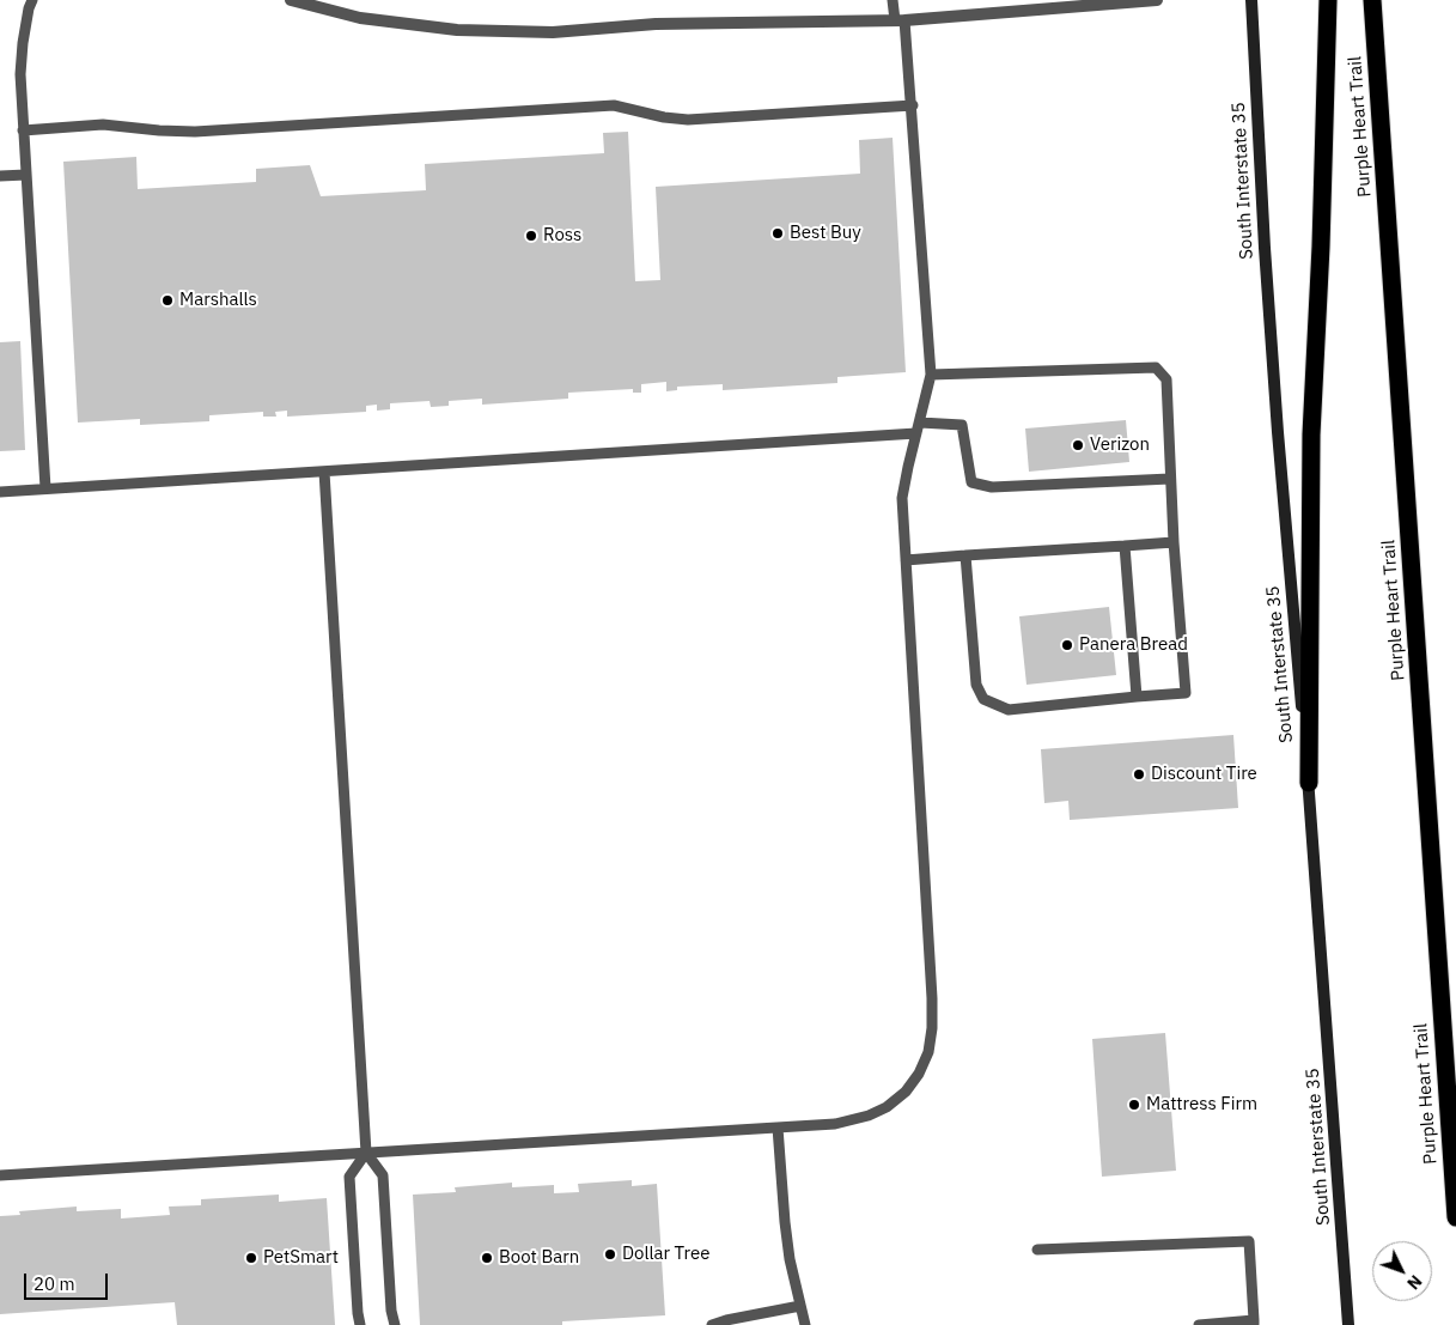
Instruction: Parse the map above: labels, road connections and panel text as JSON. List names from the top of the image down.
{
  "streets": {
    "highway": ["Purple Heart Trail"],
    "main road": ["South Interstate 35"]
  },
  "places": [
    "Best Buy",
    "Ross",
    "Marshalls",
    "Verizon",
    "Panera Bread",
    "Discount Tire",
    "Mattress Firm",
    "Dollar Tree",
    "PetSmart",
    "Boot Barn"
  ],
  "scale_bar": "20 m",
  "north": "bottom right"
}
